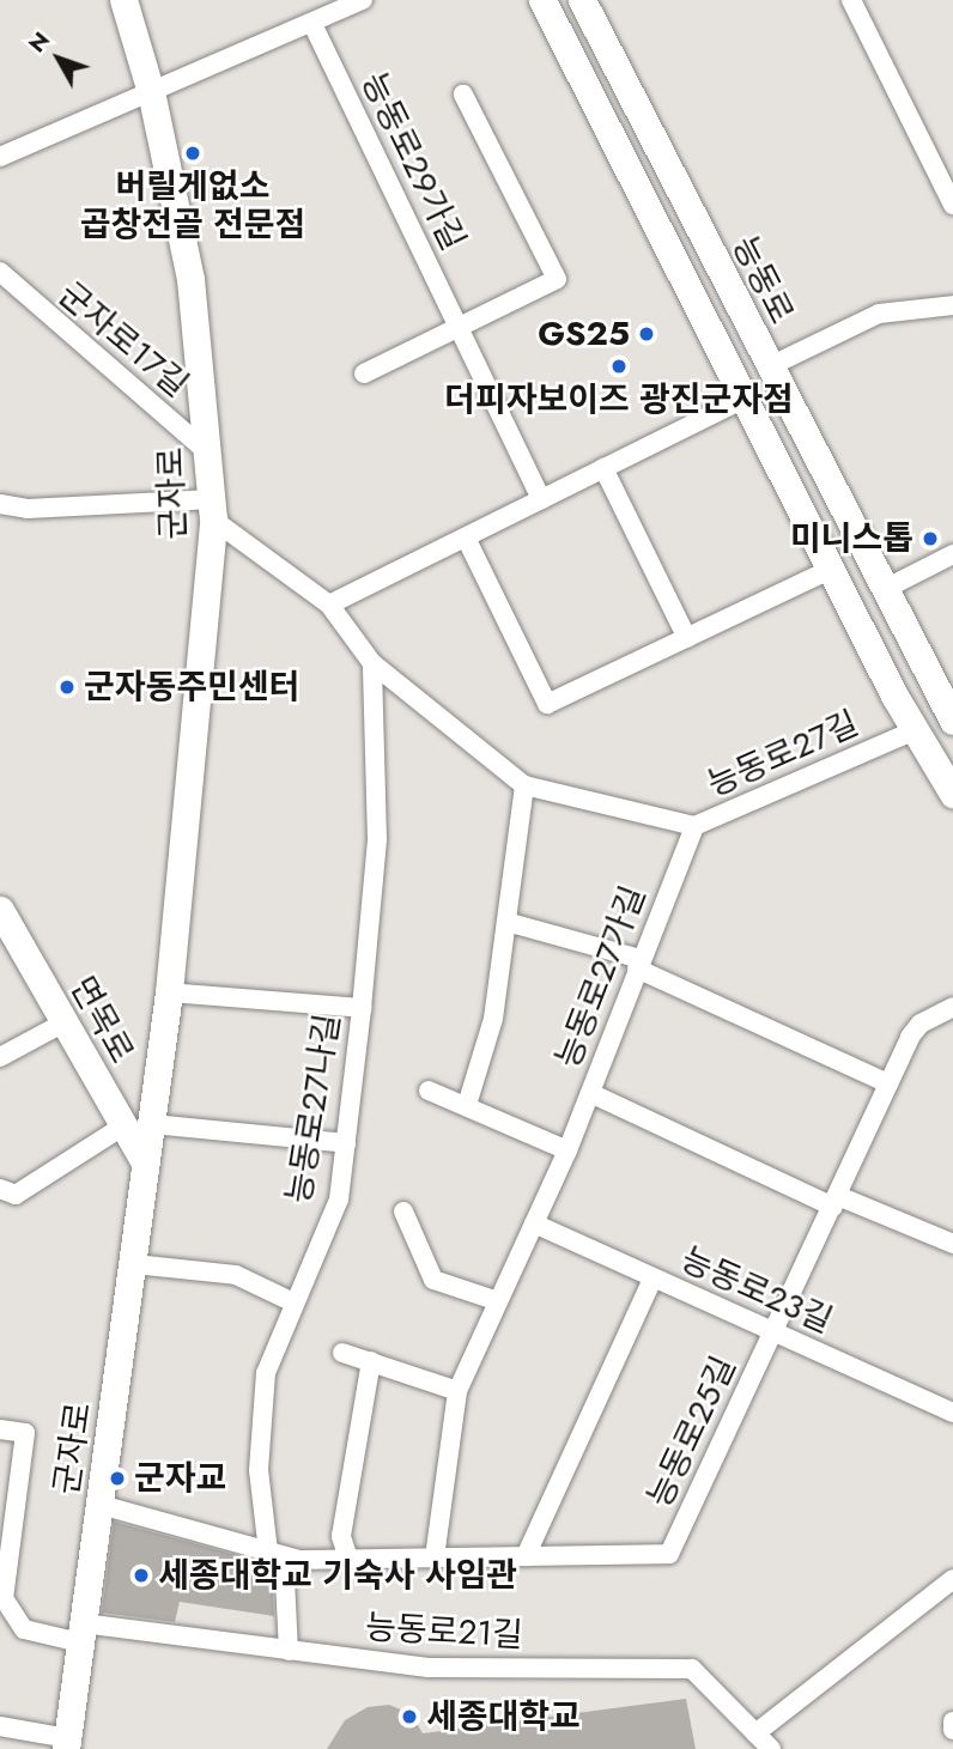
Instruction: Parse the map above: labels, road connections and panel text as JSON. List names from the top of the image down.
{
  "streets": {
    "street": [
      "능동로29가길",
      "능동로",
      "군자로17길",
      "군자로",
      "능동로27길",
      "능동로27가길",
      "면목로",
      "능동로27나길",
      "능동로23길",
      "능동로25길",
      "능동로21길"
    ]
  },
  "crossings": [
    ["능동로", "능동로27길"],
    ["군자로17길", "군자로"],
    ["군자로", "능동로27길"],
    ["군자로", "면목로"],
    ["군자로", "능동로25길"],
    ["군자로", "능동로21길"],
    ["능동로27길", "능동로27가길"],
    ["능동로27길", "능동로27나길"],
    ["능동로27가길", "능동로23길"],
    ["능동로27가길", "능동로25길"],
    ["능동로27나길", "능동로25길"],
    ["능동로27나길", "능동로21길"],
    ["능동로23길", "능동로25길"]
  ],
  "places": [
    "버릴게없소 곱창전골 전문점",
    "GS25",
    "더피자보이즈 광진군자점",
    "미니스톱",
    "군자동주민센터",
    "군자교",
    "세종대학교 기숙사 사임관",
    "세종대학교"
  ],
  "north": "top left"
}
